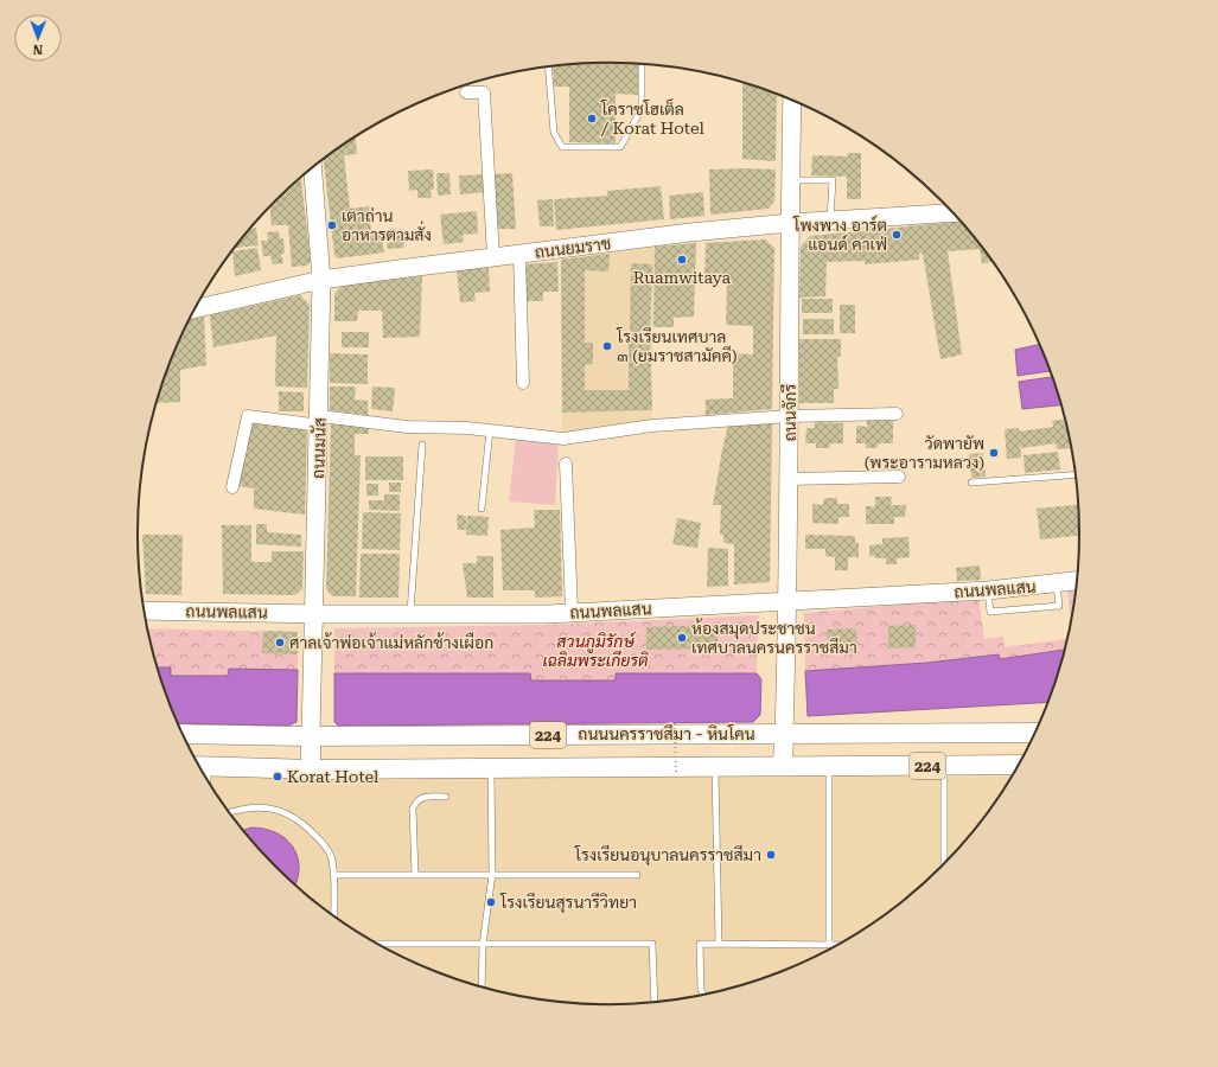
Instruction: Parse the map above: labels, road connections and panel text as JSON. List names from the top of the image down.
{
  "streets": {
    "main road": ["ถนนนครราชสีมา - หินโคน", "224"],
    "street": [
      "ถนนยมราช",
      "ถนนจักรี",
      "ถนนมนัส",
      "ถนนพลแสน"
    ]
  },
  "crossings": [
    ["ถนนยมราช", "ถนนจักรี"],
    ["ถนนยมราช", "ถนนมนัส"],
    ["ถนนจักรี", "ถนนพลแสน"],
    ["ถนนจักรี", "ถนนนครราชสีมา - หินโคน"],
    ["ถนนมนัส", "ถนนพลแสน"],
    ["ถนนมนัส", "ถนนนครราชสีมา - หินโคน"]
  ],
  "parks": ["สวนภูมิรักษ์ เฉลิมพระเกียรติ"],
  "places": [
    "โคราชโฮเต็ล / Korat Hotel",
    "เตาถ่าน อาหารตามสั่ง",
    "โพงพาง อาร์ต แอนด์ คาเฟ่",
    "Ruamwitaya",
    "โรงเรียนเทศบาล ๓ (ยมราชสามัคคี)",
    "วัดพายัพ (พระอารามหลวง)",
    "ห้องสมุดประชาชน เทศบาลนครนครราชสีมา",
    "ศาลเจ้าพ่อเจ้าแม่หลักช้างเผือก",
    "Korat Hotel",
    "โรงเรียนอนุบาลนครราชสีมา",
    "โรงเรียนสุรนารีวิทยา"
  ],
  "north": "bottom"
}
